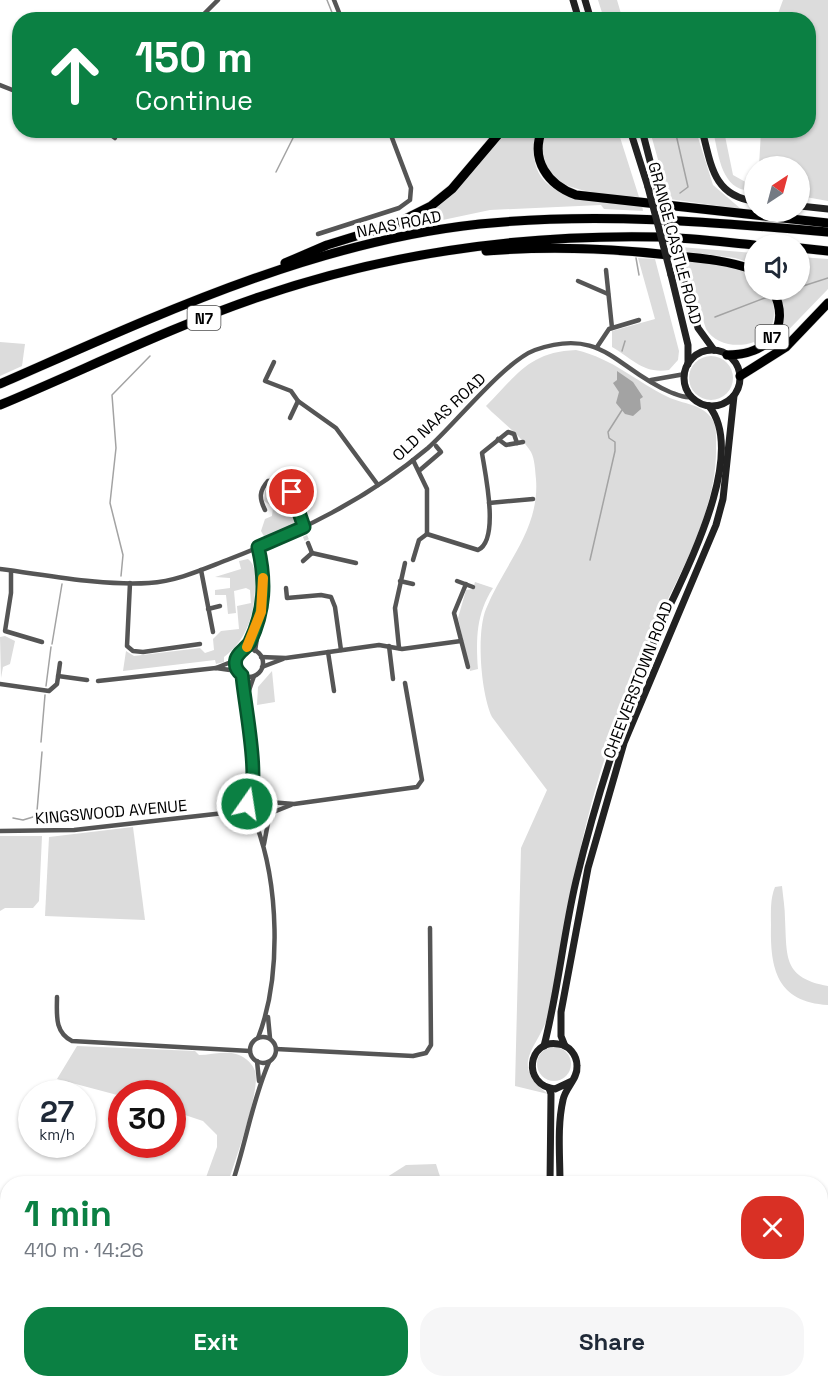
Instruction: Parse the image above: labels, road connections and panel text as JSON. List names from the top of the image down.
{
  "streets": {
    "highway": ["NAAS ROAD", "N7"],
    "main road": ["GRANGE CASTLE ROAD", "CHEEVERSTOWN ROAD"],
    "street": ["OLD NAAS ROAD", "KINGSWOOD AVENUE"]
  },
  "crossings": [
    ["NAAS ROAD", "N7"],
    ["GRANGE CASTLE ROAD", "N7"],
    ["GRANGE CASTLE ROAD", "OLD NAAS ROAD"],
    ["GRANGE CASTLE ROAD", "CHEEVERSTOWN ROAD"],
    ["N7", "OLD NAAS ROAD"],
    ["N7", "CHEEVERSTOWN ROAD"],
    ["OLD NAAS ROAD", "CHEEVERSTOWN ROAD"]
  ],
  "north": "top right",
  "page": {
    "turn": ["150 m", "Continue"],
    "speed": "27 km/h",
    "limit": "30",
    "heading": ["1 min", "410 m · 14:26"],
    "buttons": ["Exit", "Share"]
  }
}
